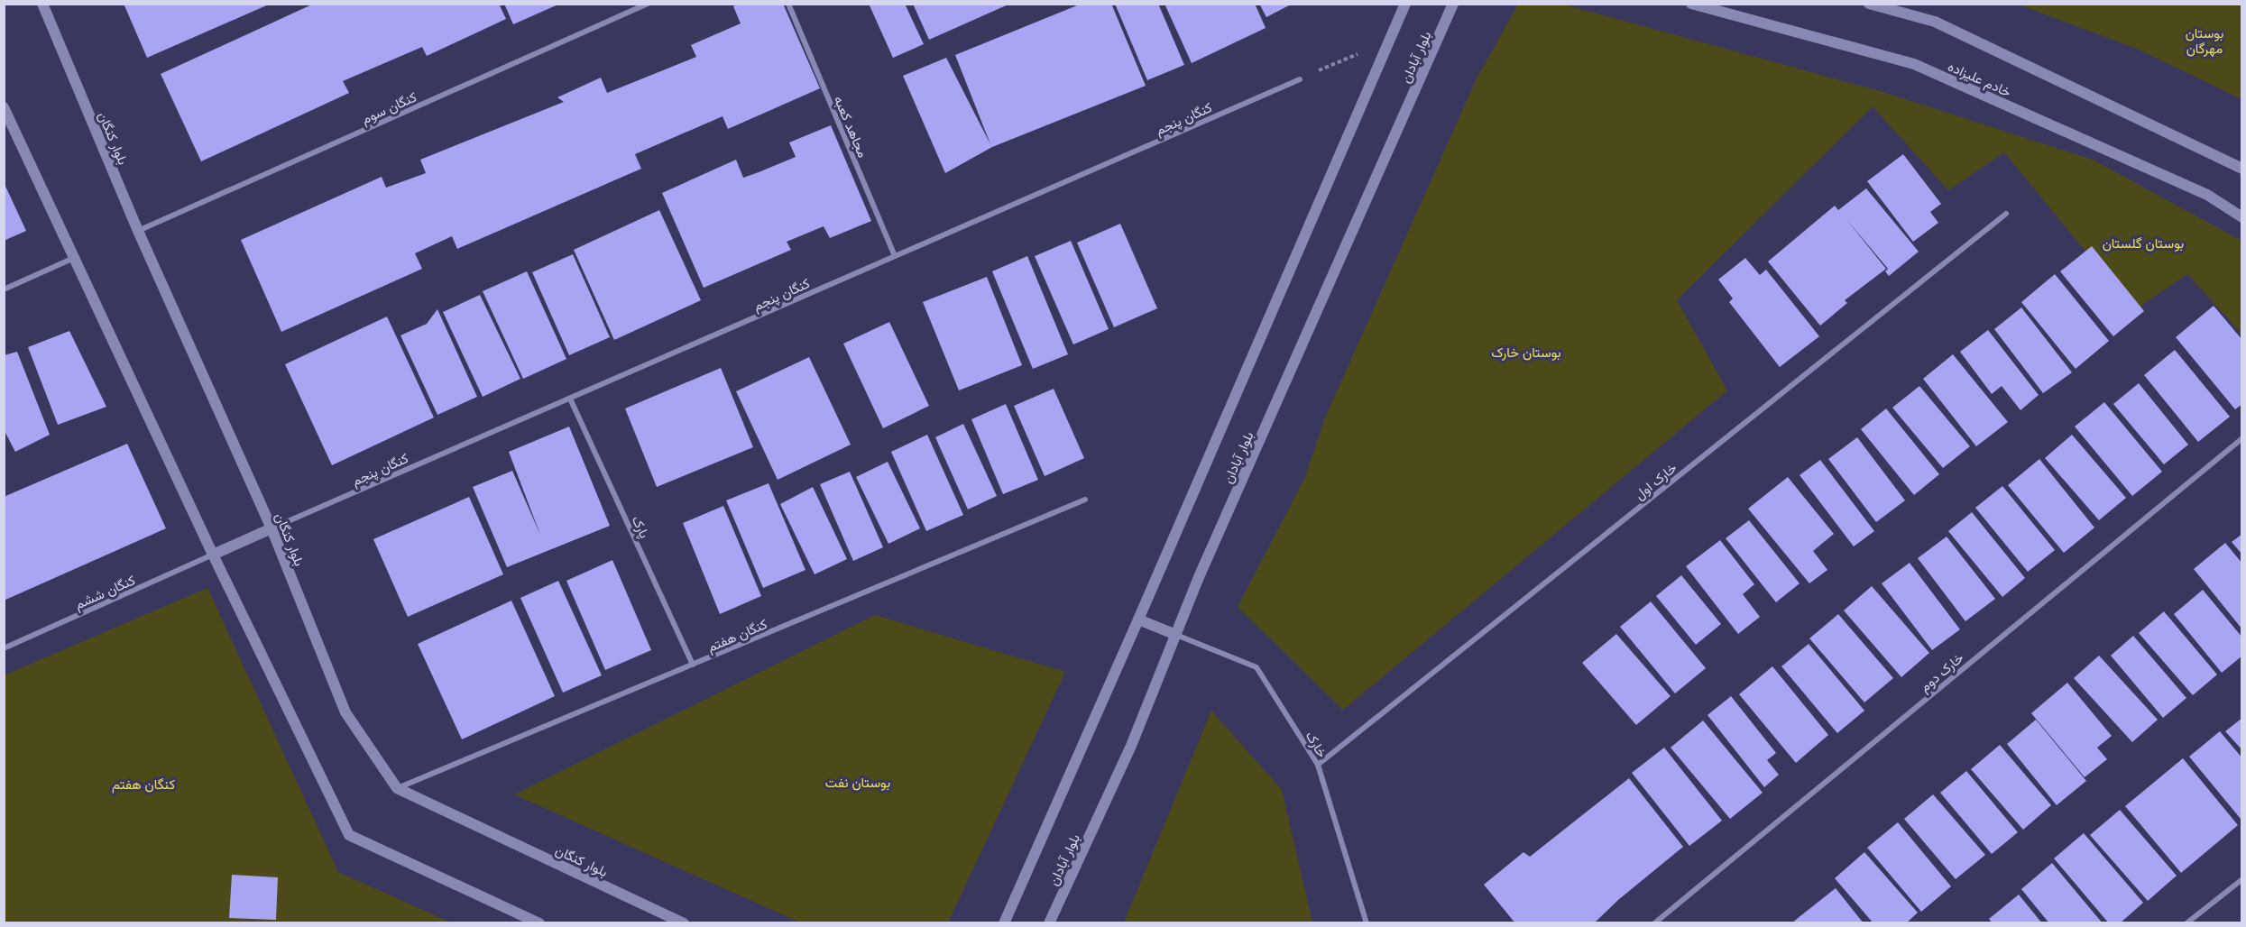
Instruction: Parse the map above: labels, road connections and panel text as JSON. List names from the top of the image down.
{
  "streets": {
    "main road": ["بلوار آبادان", "خادم علیزاده", "بلوار کنگان"],
    "street": [
      "کنگان سوم",
      "کنگان پنجم",
      "مجاهد کعبه",
      "خارک اول",
      "پارک",
      "کنگان ششم",
      "کنگان هفتم",
      "خارک دوم",
      "خارک"
    ]
  },
  "crossings": [
    ["بلوار آبادان", "خارک"],
    ["کنگان سوم", "بلوار کنگان"],
    ["کنگان پنجم", "مجاهد کعبه"],
    ["کنگان پنجم", "بلوار کنگان"],
    ["کنگان پنجم", "پارک"],
    ["بلوار کنگان", "کنگان هفتم"],
    ["خارک اول", "خارک"],
    ["پارک", "کنگان هفتم"]
  ],
  "parks": [
    "بوستان مهرگان",
    "بوستان گلستان",
    "بوستان خارک",
    "بوستان نفت",
    "کنگان هفتم"
  ]
}
